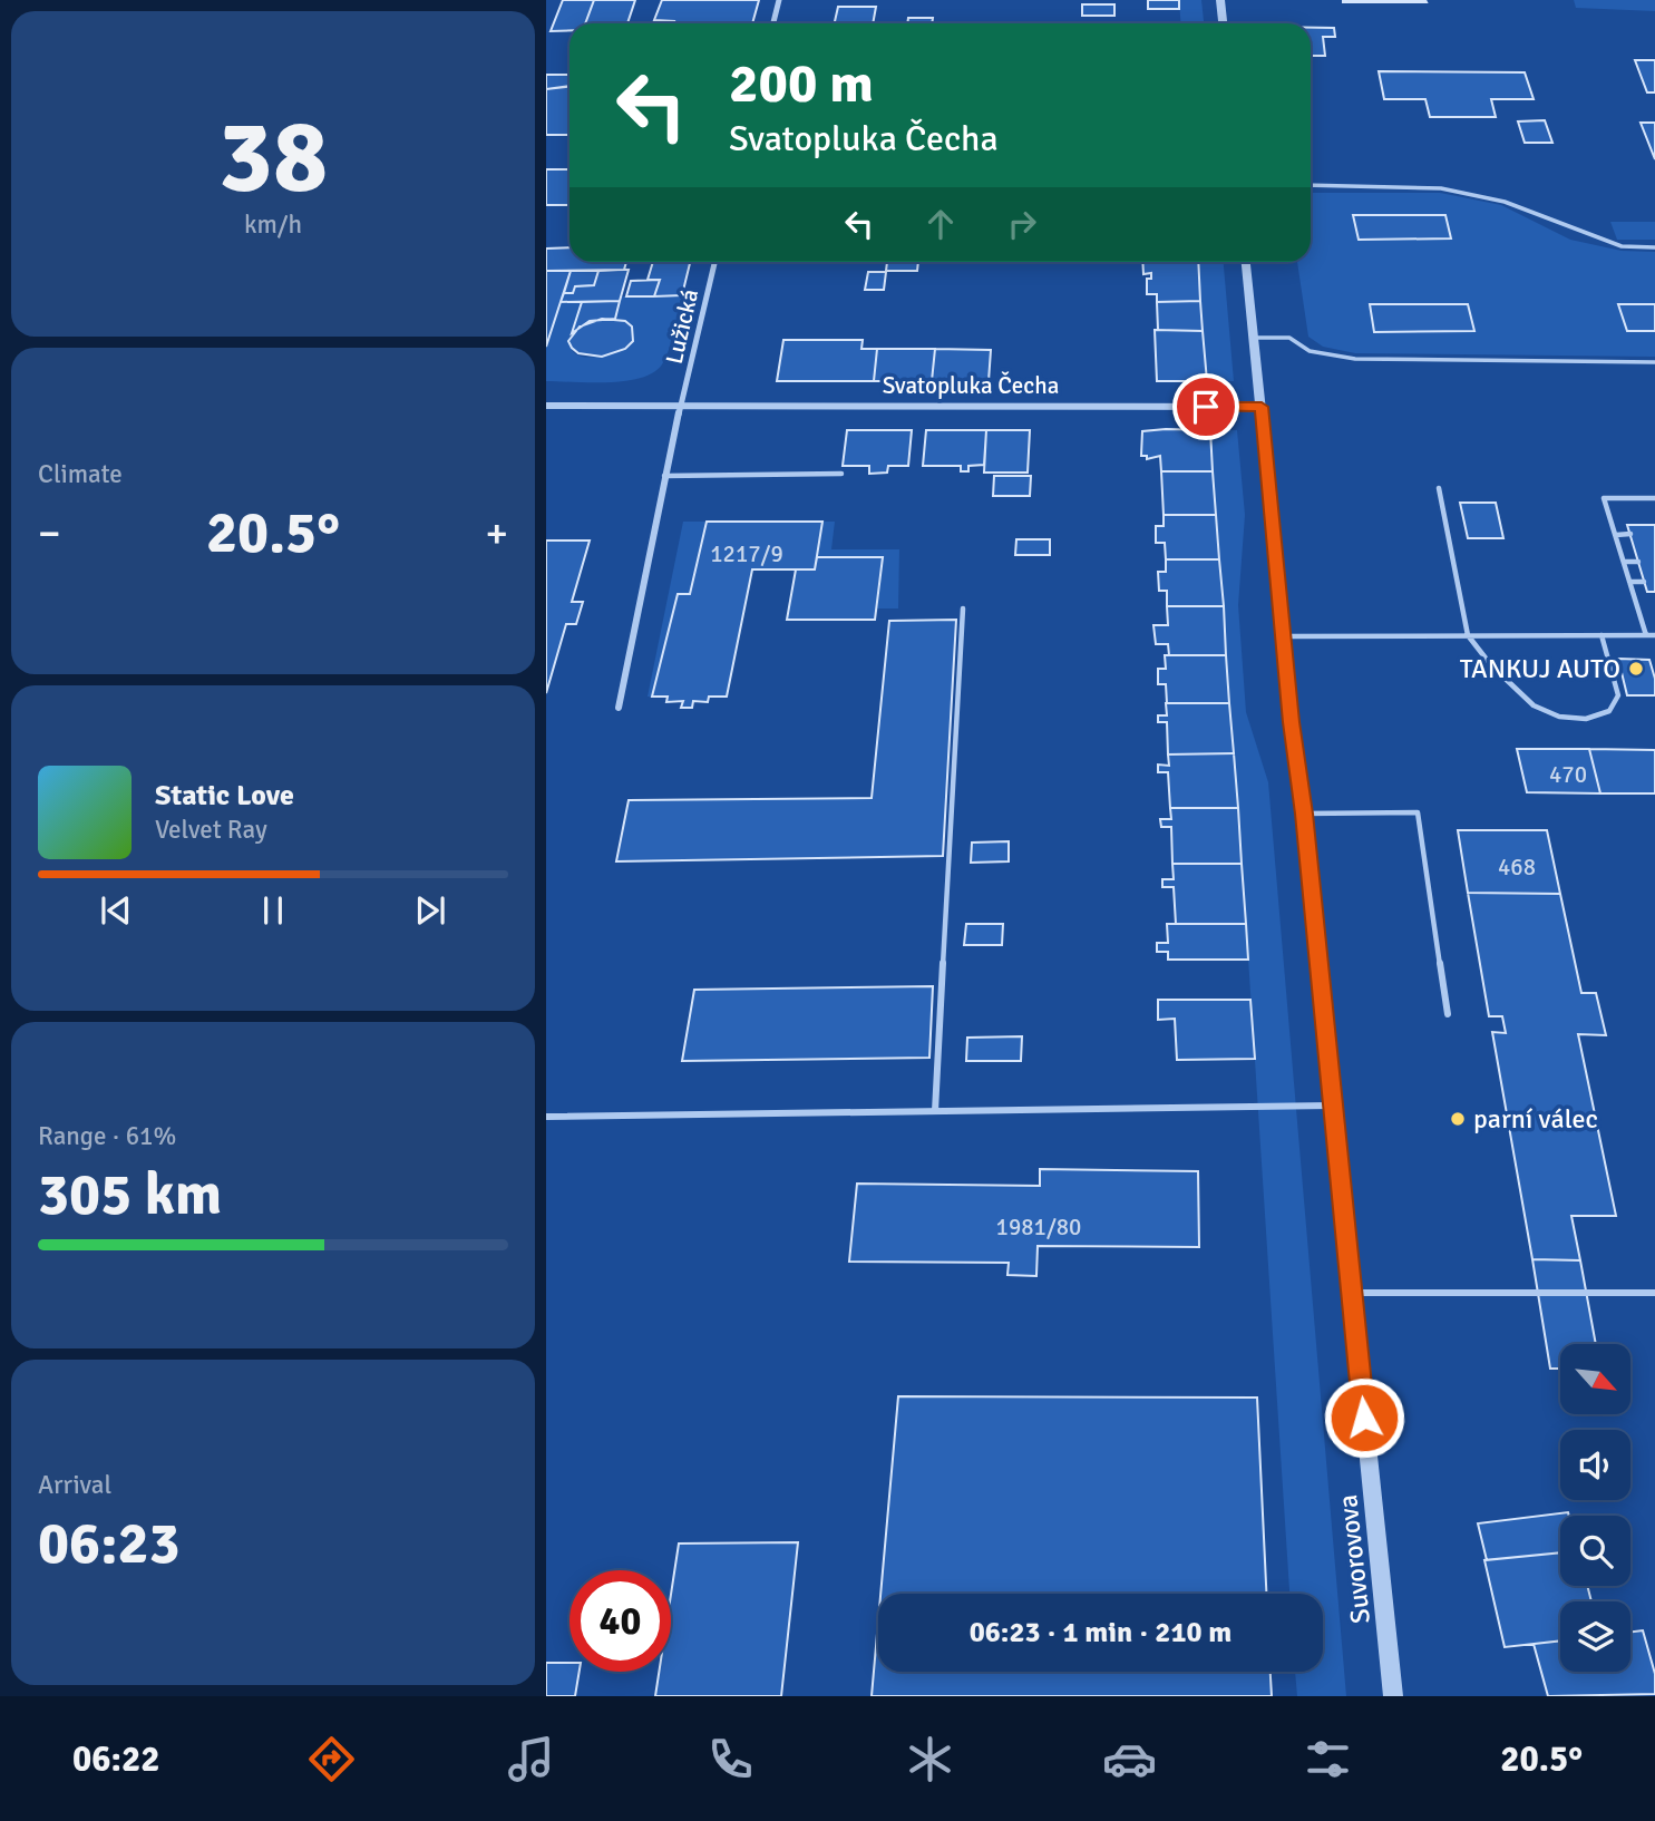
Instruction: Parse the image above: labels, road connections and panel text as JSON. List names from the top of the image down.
{
  "streets": {
    "street": ["Lužická", "Svatopluka Čecha", "Suvorovova"]
  },
  "crossings": [
    ["Lužická", "Svatopluka Čecha"],
    ["Svatopluka Čecha", "Suvorovova"]
  ],
  "places": ["TANKUJ AUTO", "parní válec"],
  "house_numbers": [
    "1217/9",
    "470",
    "468",
    "1981/80"
  ],
  "north": "bottom right",
  "page": {
    "tile": [
      ["38", "km/h"],
      "Climate",
      ["Range · 61%", "305 km"],
      ["Arrival", "06:23"]
    ],
    "turn": ["200 m", "Svatopluka Čecha"],
    "heat": ["−", "20.5°", "+"],
    "song": ["Static Love", "Velvet Ray"],
    "limit": "40",
    "trip": "06:23 · 1 min · 210 m",
    "tabs": ["06:22", "20.5°"]
  }
}
